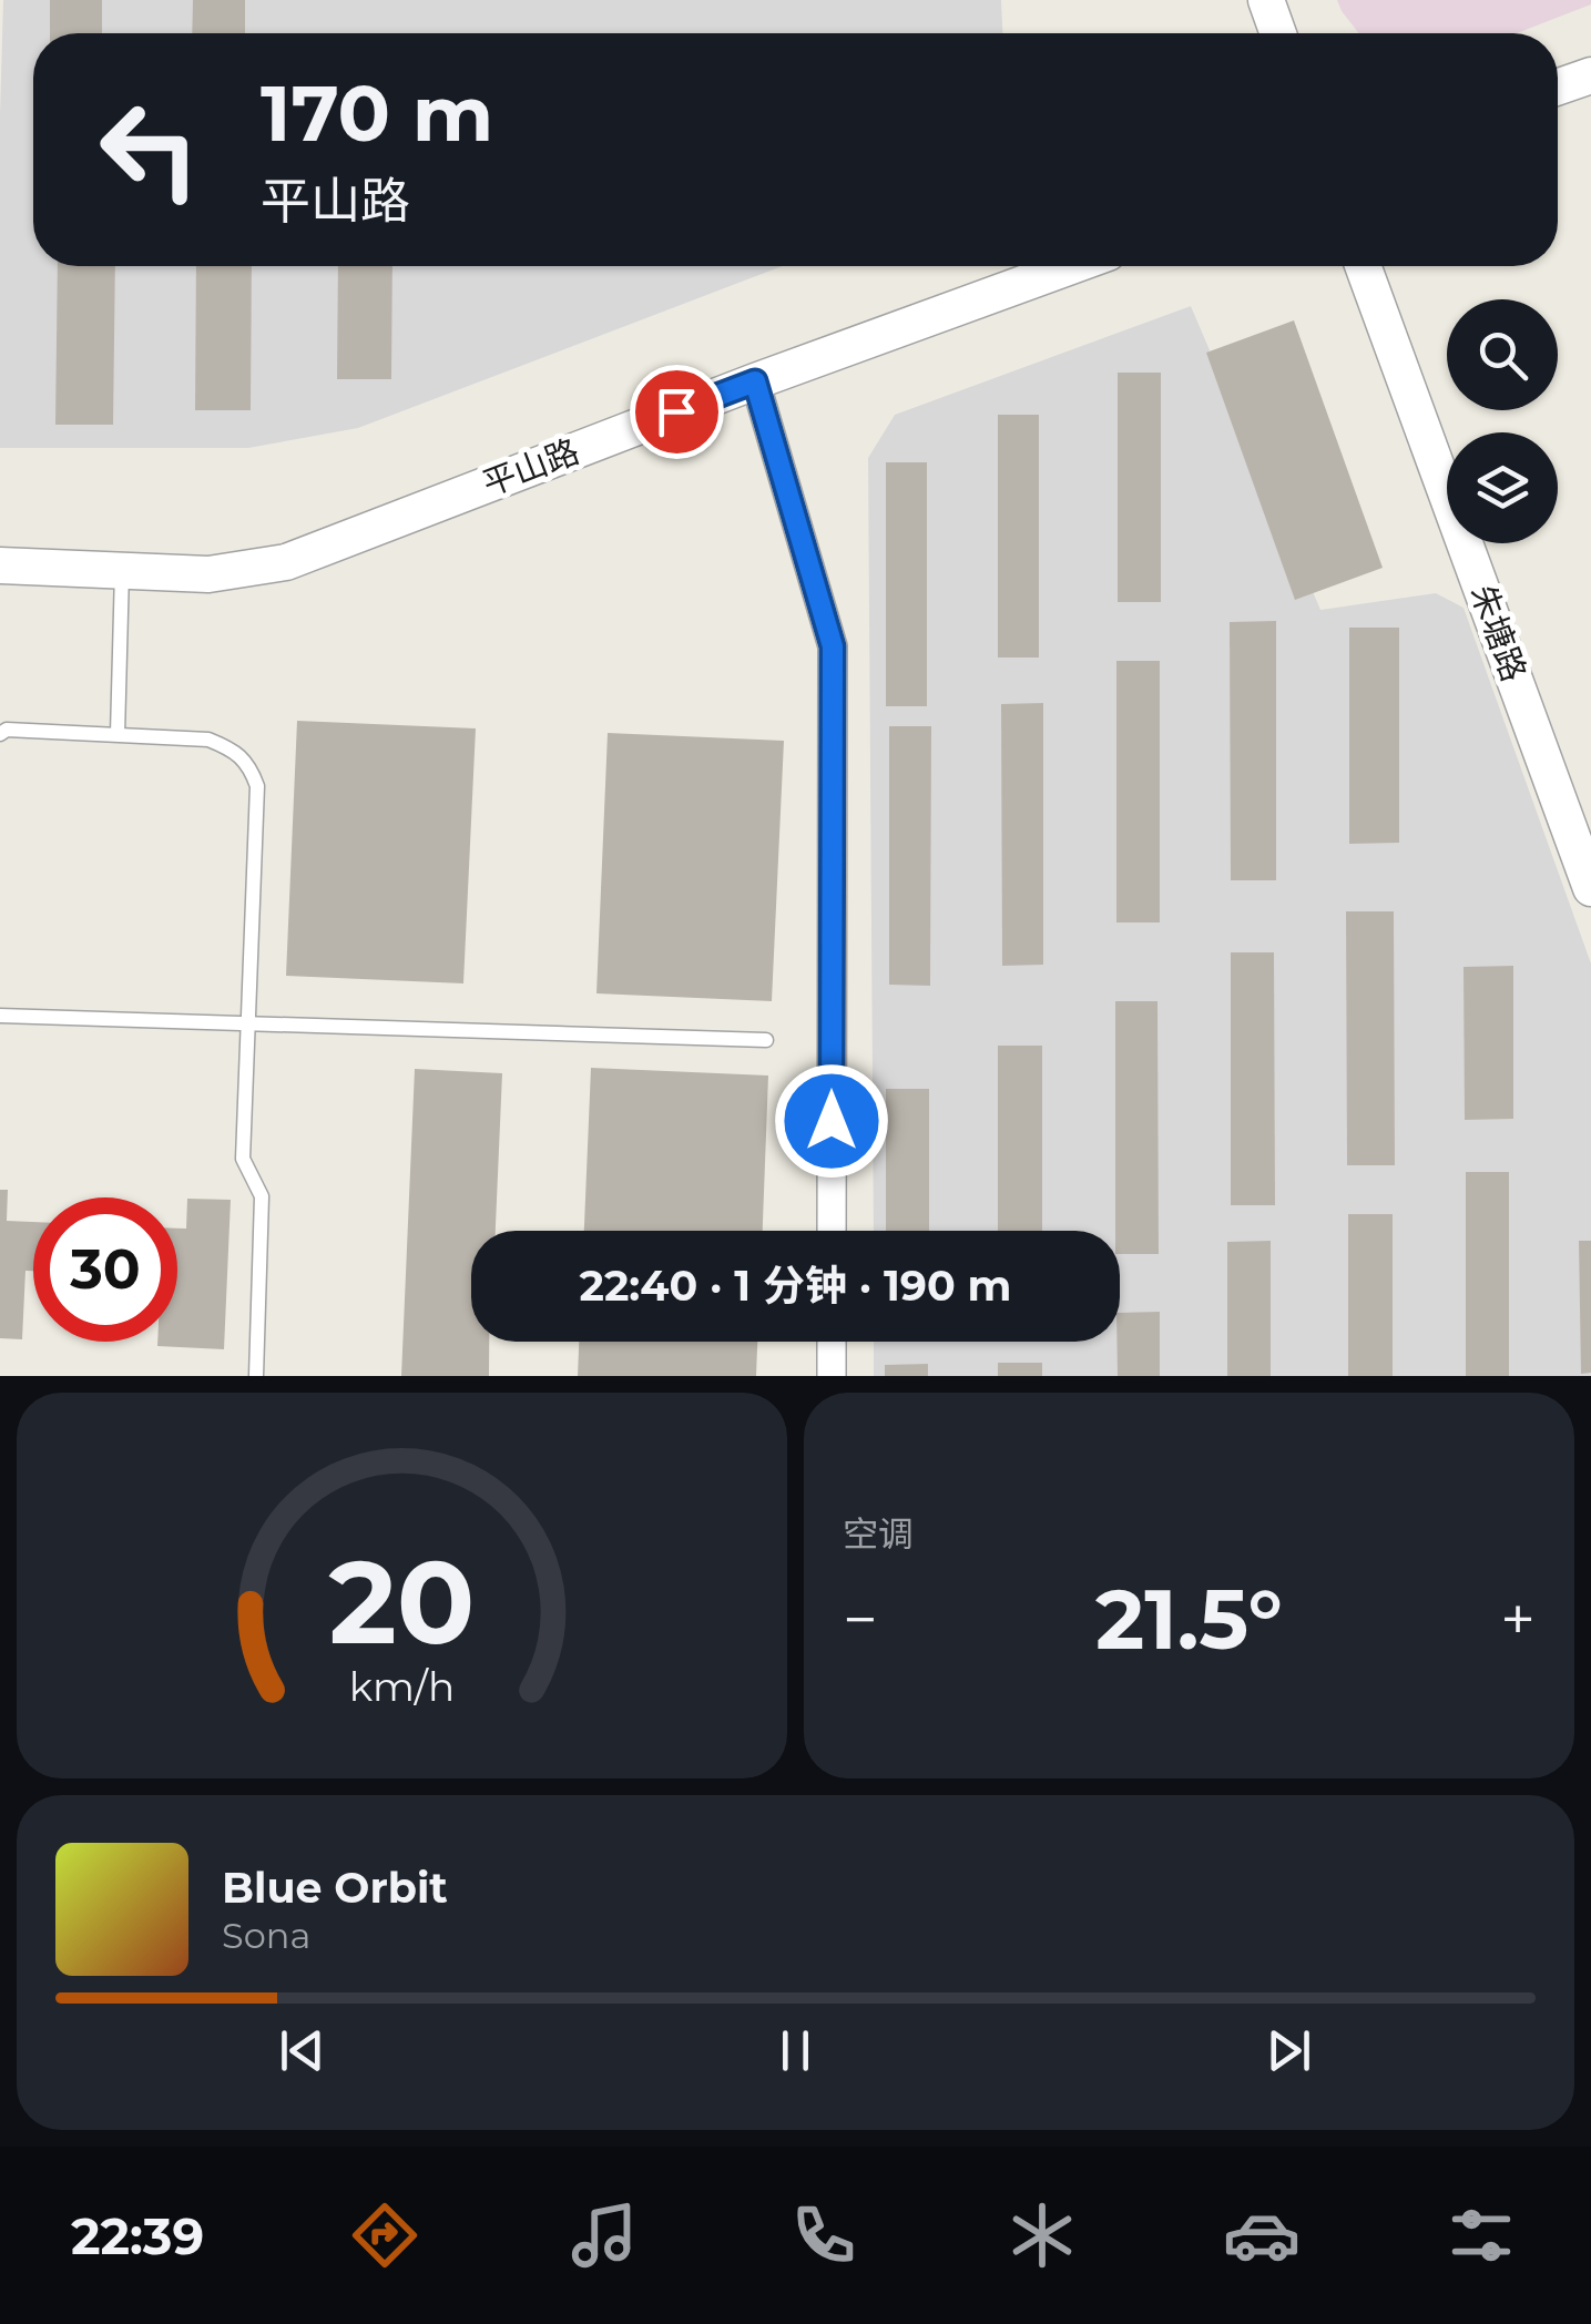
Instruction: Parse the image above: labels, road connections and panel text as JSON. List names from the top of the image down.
{
  "streets": {
    "street": ["平山路", "朱塘路"]
  },
  "page": {
    "turn": ["170 m", "平山路"],
    "limit": "30",
    "trip": "22:40 · 1 分钟 · 190 m",
    "tile": "空调",
    "heat": ["−", "21.5°", "+"],
    "song": ["Blue Orbit", "Sona"],
    "tabs": "22:39",
    "gauge": ["20", "km/h"]
  }
}
